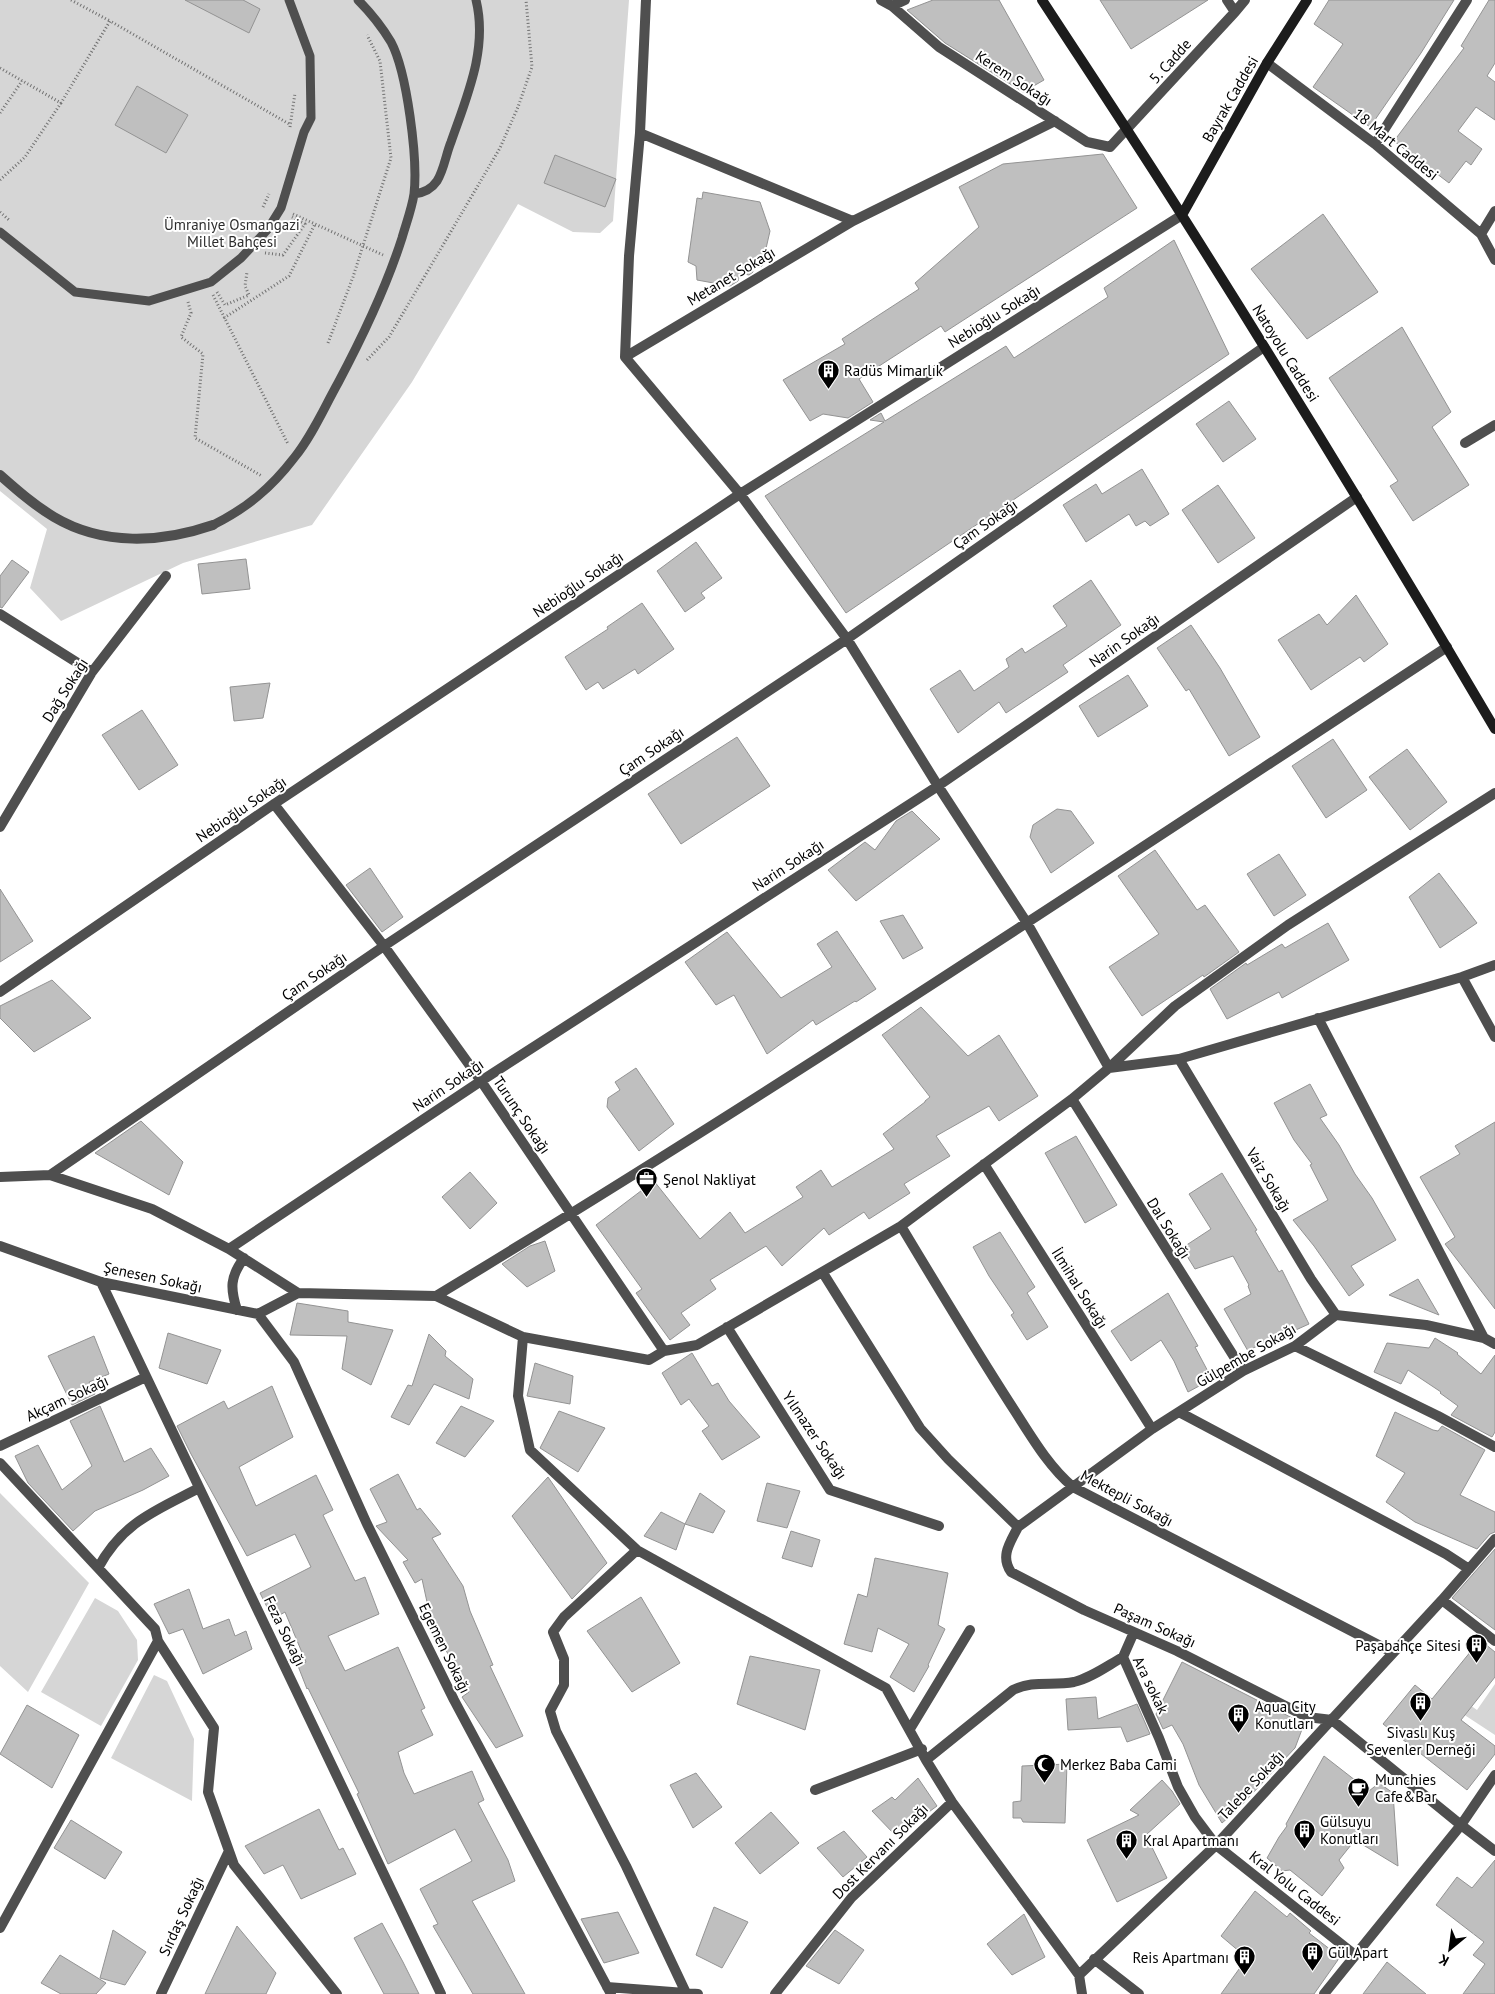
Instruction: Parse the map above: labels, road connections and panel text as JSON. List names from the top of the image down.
{
  "streets": {
    "main road": ["Bayrak Caddesi", "Natoyolu Caddesi"],
    "street": [
      "5. Cadde",
      "Kerem Sokağı",
      "18 Mart Caddesi",
      "Metanet Sokağı",
      "Nebioğlu Sokağı",
      "Çam Sokağı",
      "Narin Sokağı",
      "Dağ Sokağı",
      "Turunç Sokağı",
      "Vaiz Sokağı",
      "Dal Sokağı",
      "Şenesen Sokağı",
      "İlmihal Sokağı",
      "Gülpembe Sokağı",
      "Akçam Sokağı",
      "Yılmazer Sokağı",
      "Mektepli Sokağı",
      "Paşam Sokağı",
      "Feza Sokağı",
      "Egemen Sokağı",
      "Ara sokak",
      "Talebe Sokağı",
      "Dost Kervanı Sokağı",
      "Kral Yolu Caddesi",
      "Sırdaş Sokağı"
    ]
  },
  "crossings": [
    ["5. Cadde", "Kerem Sokağı"],
    ["5. Cadde", "Natoyolu Caddesi"],
    ["Kerem Sokağı", "Metanet Sokağı"],
    ["Kerem Sokağı", "Natoyolu Caddesi"],
    ["Bayrak Caddesi", "18 Mart Caddesi"],
    ["Bayrak Caddesi", "Nebioğlu Sokağı"],
    ["Bayrak Caddesi", "Natoyolu Caddesi"],
    ["Nebioğlu Sokağı", "Natoyolu Caddesi"],
    ["Nebioğlu Sokağı", "Turunç Sokağı"],
    ["Natoyolu Caddesi", "Çam Sokağı"],
    ["Natoyolu Caddesi", "Narin Sokağı"],
    ["Çam Sokağı", "Turunç Sokağı"],
    ["Narin Sokağı", "Turunç Sokağı"],
    ["Vaiz Sokağı", "Gülpembe Sokağı"],
    ["Dal Sokağı", "Gülpembe Sokağı"],
    ["Şenesen Sokağı", "Feza Sokağı"],
    ["Şenesen Sokağı", "Egemen Sokağı"],
    ["İlmihal Sokağı", "Gülpembe Sokağı"],
    ["Gülpembe Sokağı", "Mektepli Sokağı"],
    ["Gülpembe Sokağı", "Paşam Sokağı"],
    ["Akçam Sokağı", "Feza Sokağı"],
    ["Mektepli Sokağı", "Talebe Sokağı"],
    ["Paşam Sokağı", "Talebe Sokağı"],
    ["Ara sokak", "Talebe Sokağı"],
    ["Ara sokak", "Kral Yolu Caddesi"],
    ["Talebe Sokağı", "Kral Yolu Caddesi"]
  ],
  "parks": ["Ümraniye Osmangazi Millet Bahçesi"],
  "places": {
    "building": [
      "Radüs Mimarlık",
      "Paşabahçe Sitesi",
      "Sivaslı Kuş Sevenler Derneği",
      "Aqua City Konutları",
      "Gülsuyu Konutları",
      "Kral Apartmanı",
      "Gül Apart",
      "Reis Apartmanı"
    ],
    "office": ["Şenol Nakliyat"],
    "mosque": ["Merkez Baba Cami"],
    "cafe": ["Munchies Cafe&Bar"]
  },
  "north": "bottom left"
}
